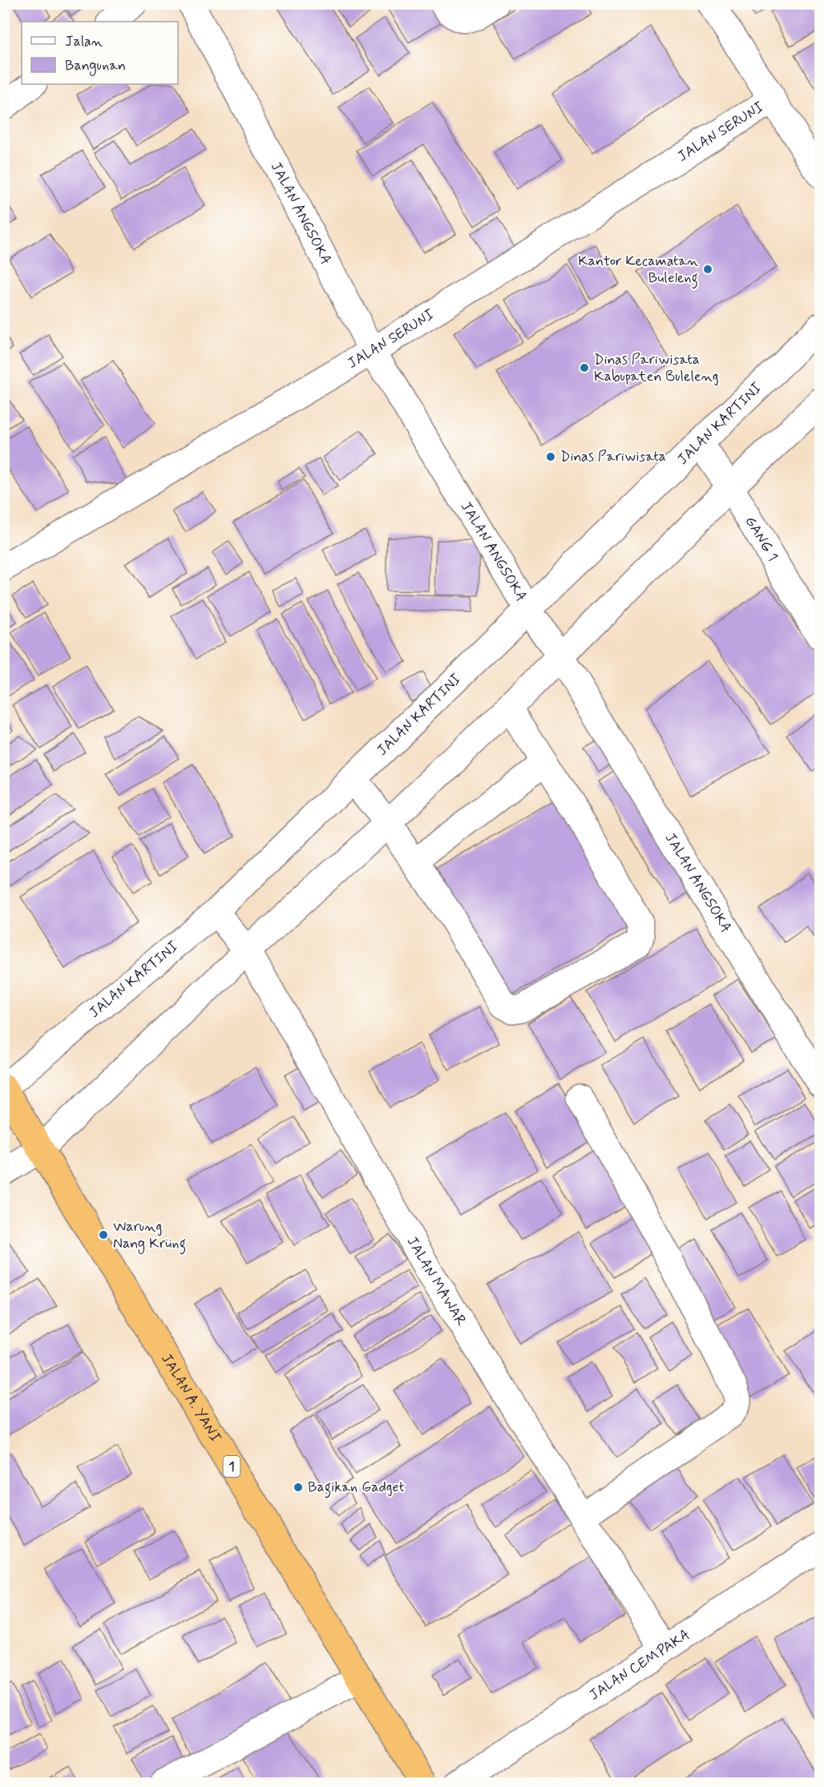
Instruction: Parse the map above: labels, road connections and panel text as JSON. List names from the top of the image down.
{
  "streets": {
    "highway": ["JALAN A. YANI", "1"],
    "street": [
      "JALAN SERUNI",
      "JALAN ANGSOKA",
      "JALAN KARTINI",
      "GANG 1",
      "JALAN MAWAR",
      "JALAN CEMPAKA"
    ]
  },
  "crossings": [
    ["JALAN SERUNI", "JALAN ANGSOKA"],
    ["JALAN ANGSOKA", "JALAN KARTINI"],
    ["JALAN KARTINI", "GANG 1"],
    ["JALAN KARTINI", "JALAN MAWAR"],
    ["JALAN KARTINI", "JALAN A. YANI"],
    ["JALAN MAWAR", "JALAN CEMPAKA"]
  ],
  "places": [
    "Kantor Kecamatan Buleleng",
    "Dinas Pariwisata Kabupaten Buleleng",
    "Dinas Pariwisata",
    "Warung Nang Krüng",
    "Bagikan Gadget"
  ],
  "legend": ["Jalan", "Bangunan"]
}
